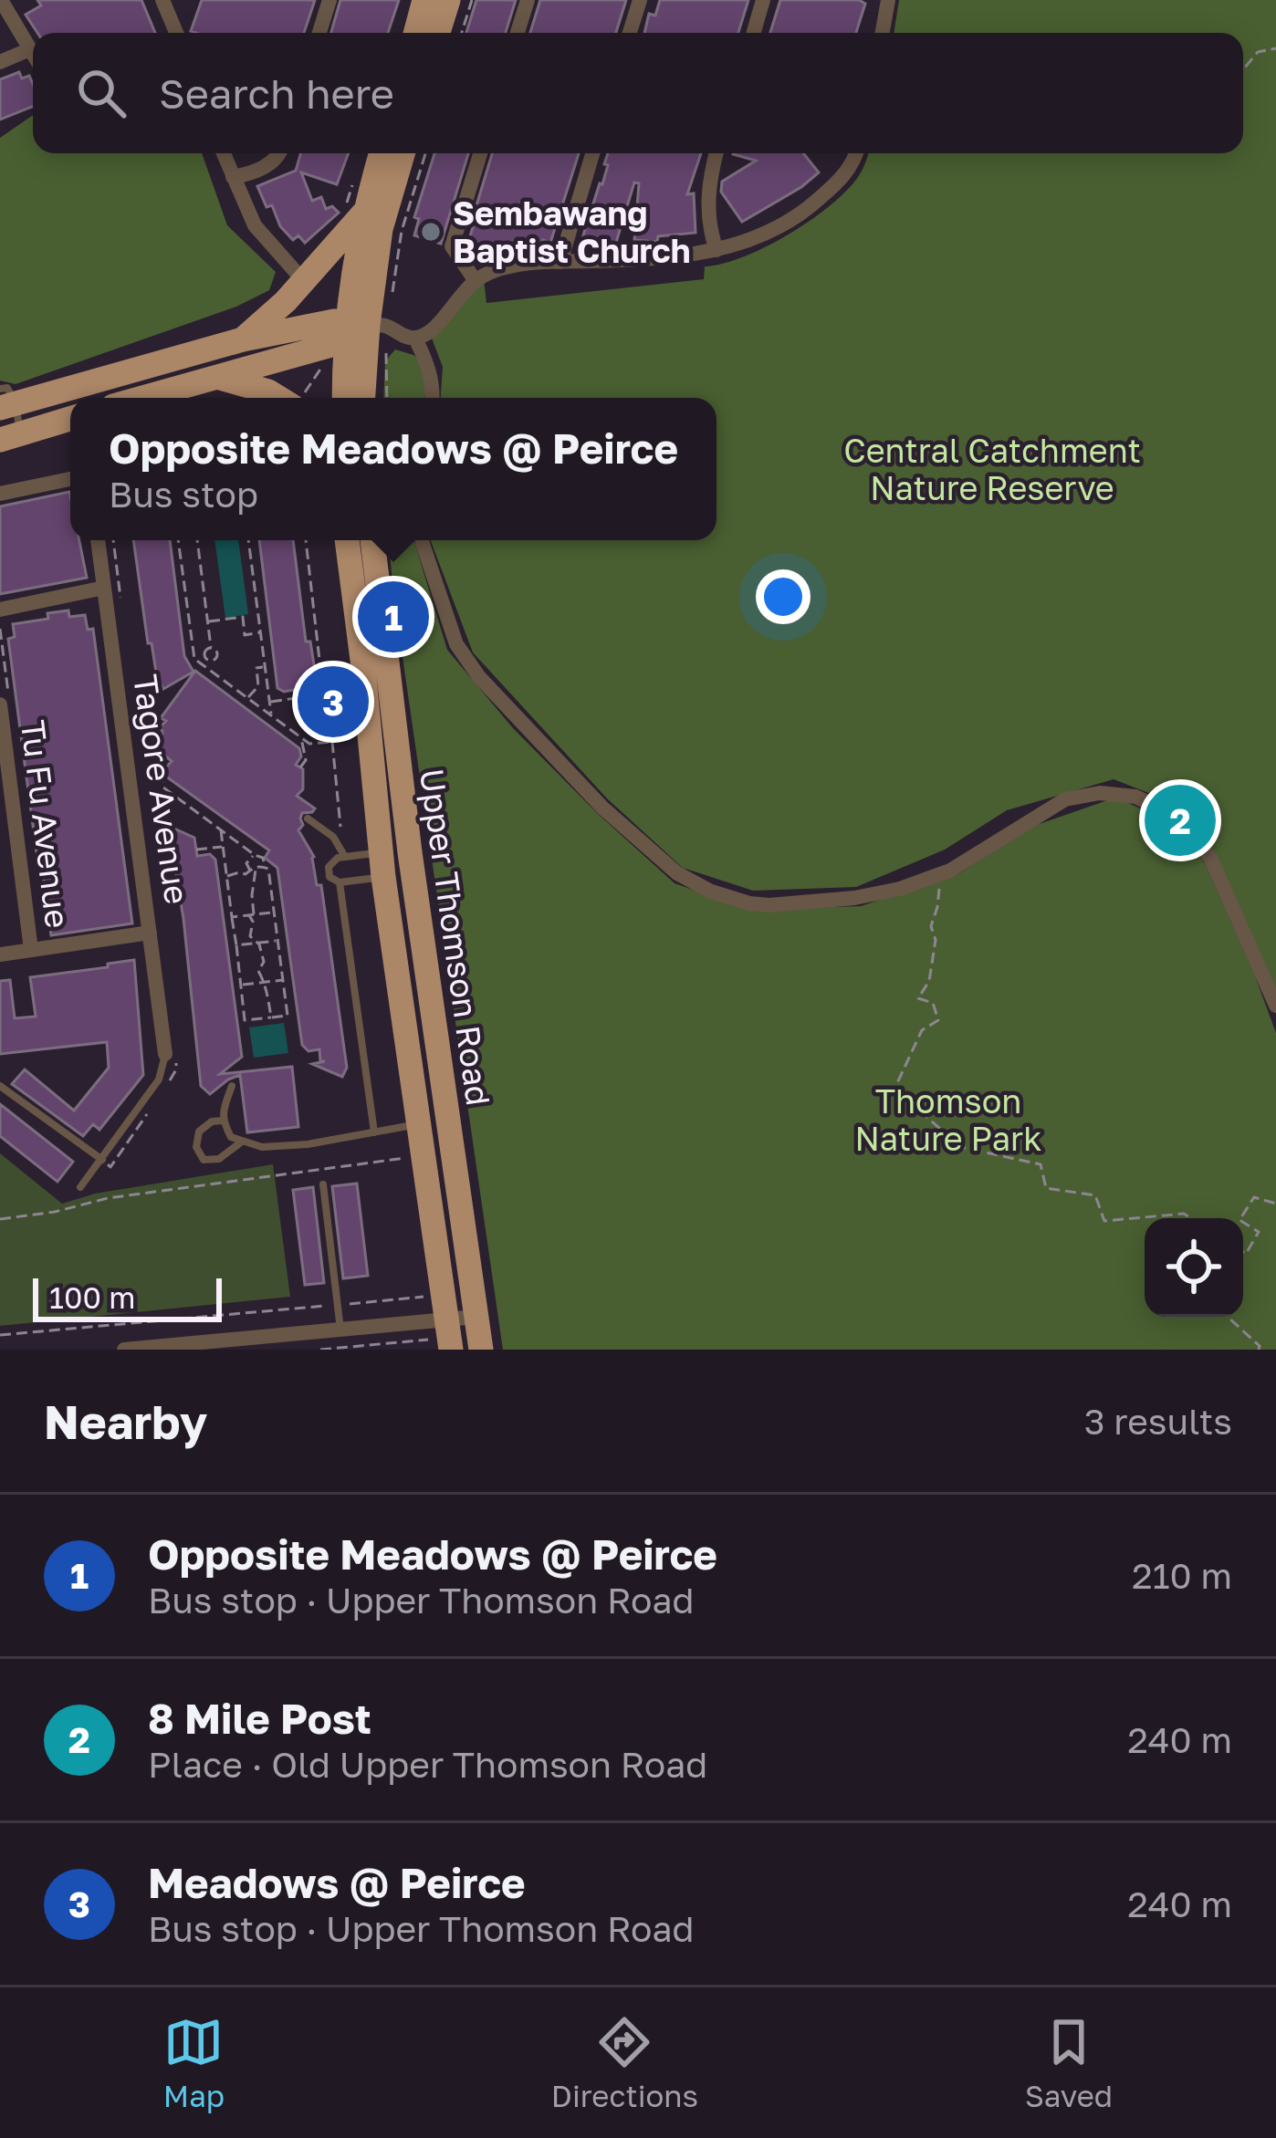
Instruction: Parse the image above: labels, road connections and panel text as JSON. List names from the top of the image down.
{
  "streets": {
    "main road": ["Upper Thomson Road"],
    "street": ["Tagore Avenue", "Tu Fu Avenue"]
  },
  "parks": ["Central Catchment Nature Reserve", "Thomson Nature Park"],
  "places": ["Sembawang Baptist Church"],
  "scale_bar": "100 m",
  "page": {
    "search": "Search here",
    "popup": ["Opposite Meadows @ Peirce", "Bus stop"],
    "pins": ["1", "3", "2"],
    "scale": "100 m",
    "heading": ["Nearby", "3 results"],
    "list": [
      {
        "mark": "1",
        "name": "Opposite Meadows @ Peirce",
        "note": "Bus stop · Upper Thomson Road",
        "value": "210 m"
      },
      {
        "mark": "2",
        "name": "8 Mile Post",
        "note": "Place · Old Upper Thomson Road",
        "value": "240 m"
      },
      {
        "mark": "3",
        "name": "Meadows @ Peirce",
        "note": "Bus stop · Upper Thomson Road",
        "value": "240 m"
      }
    ],
    "nav": ["Map", "Directions", "Saved"]
  }
}
